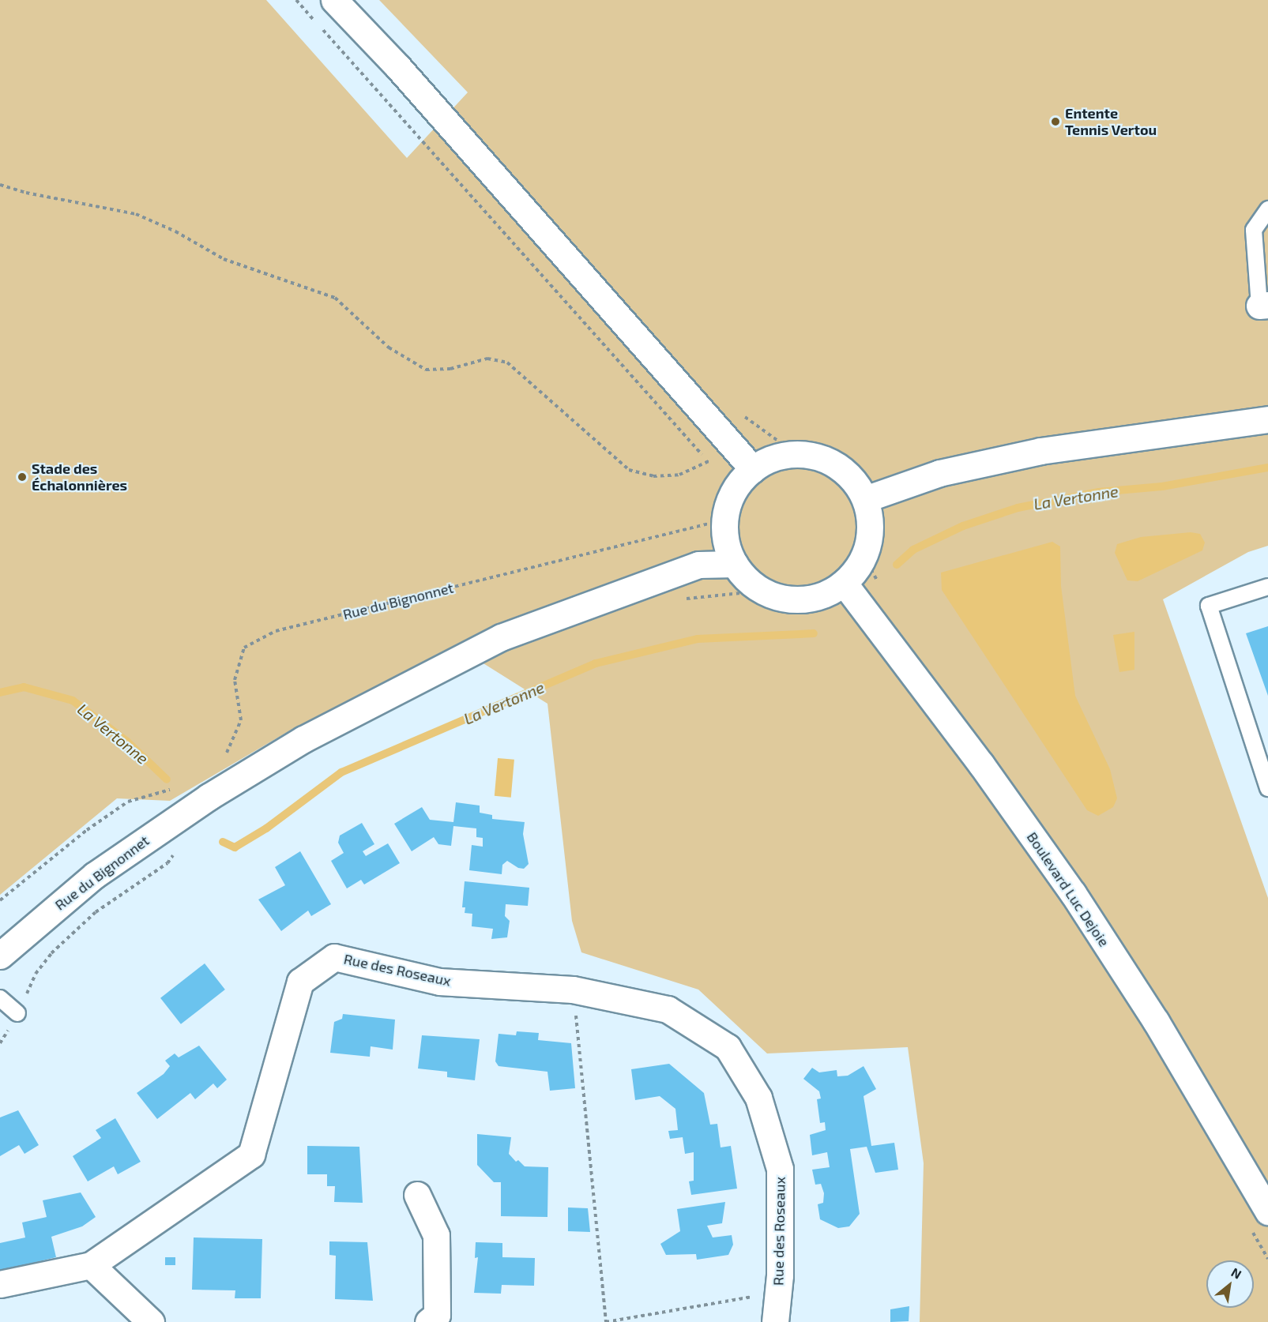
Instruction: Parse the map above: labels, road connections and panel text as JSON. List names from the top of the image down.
{
  "streets": {
    "street": ["Rue du Bignonnet", "Boulevard Luc Dejoie", "Rue des Roseaux"]
  },
  "crossings": [
    ["Rue du Bignonnet", "Boulevard Luc Dejoie"]
  ],
  "water": ["La Vertonne"],
  "places": ["Entente Tennis Vertou", "Stade des Échalonnières"],
  "north": "top right"
}
